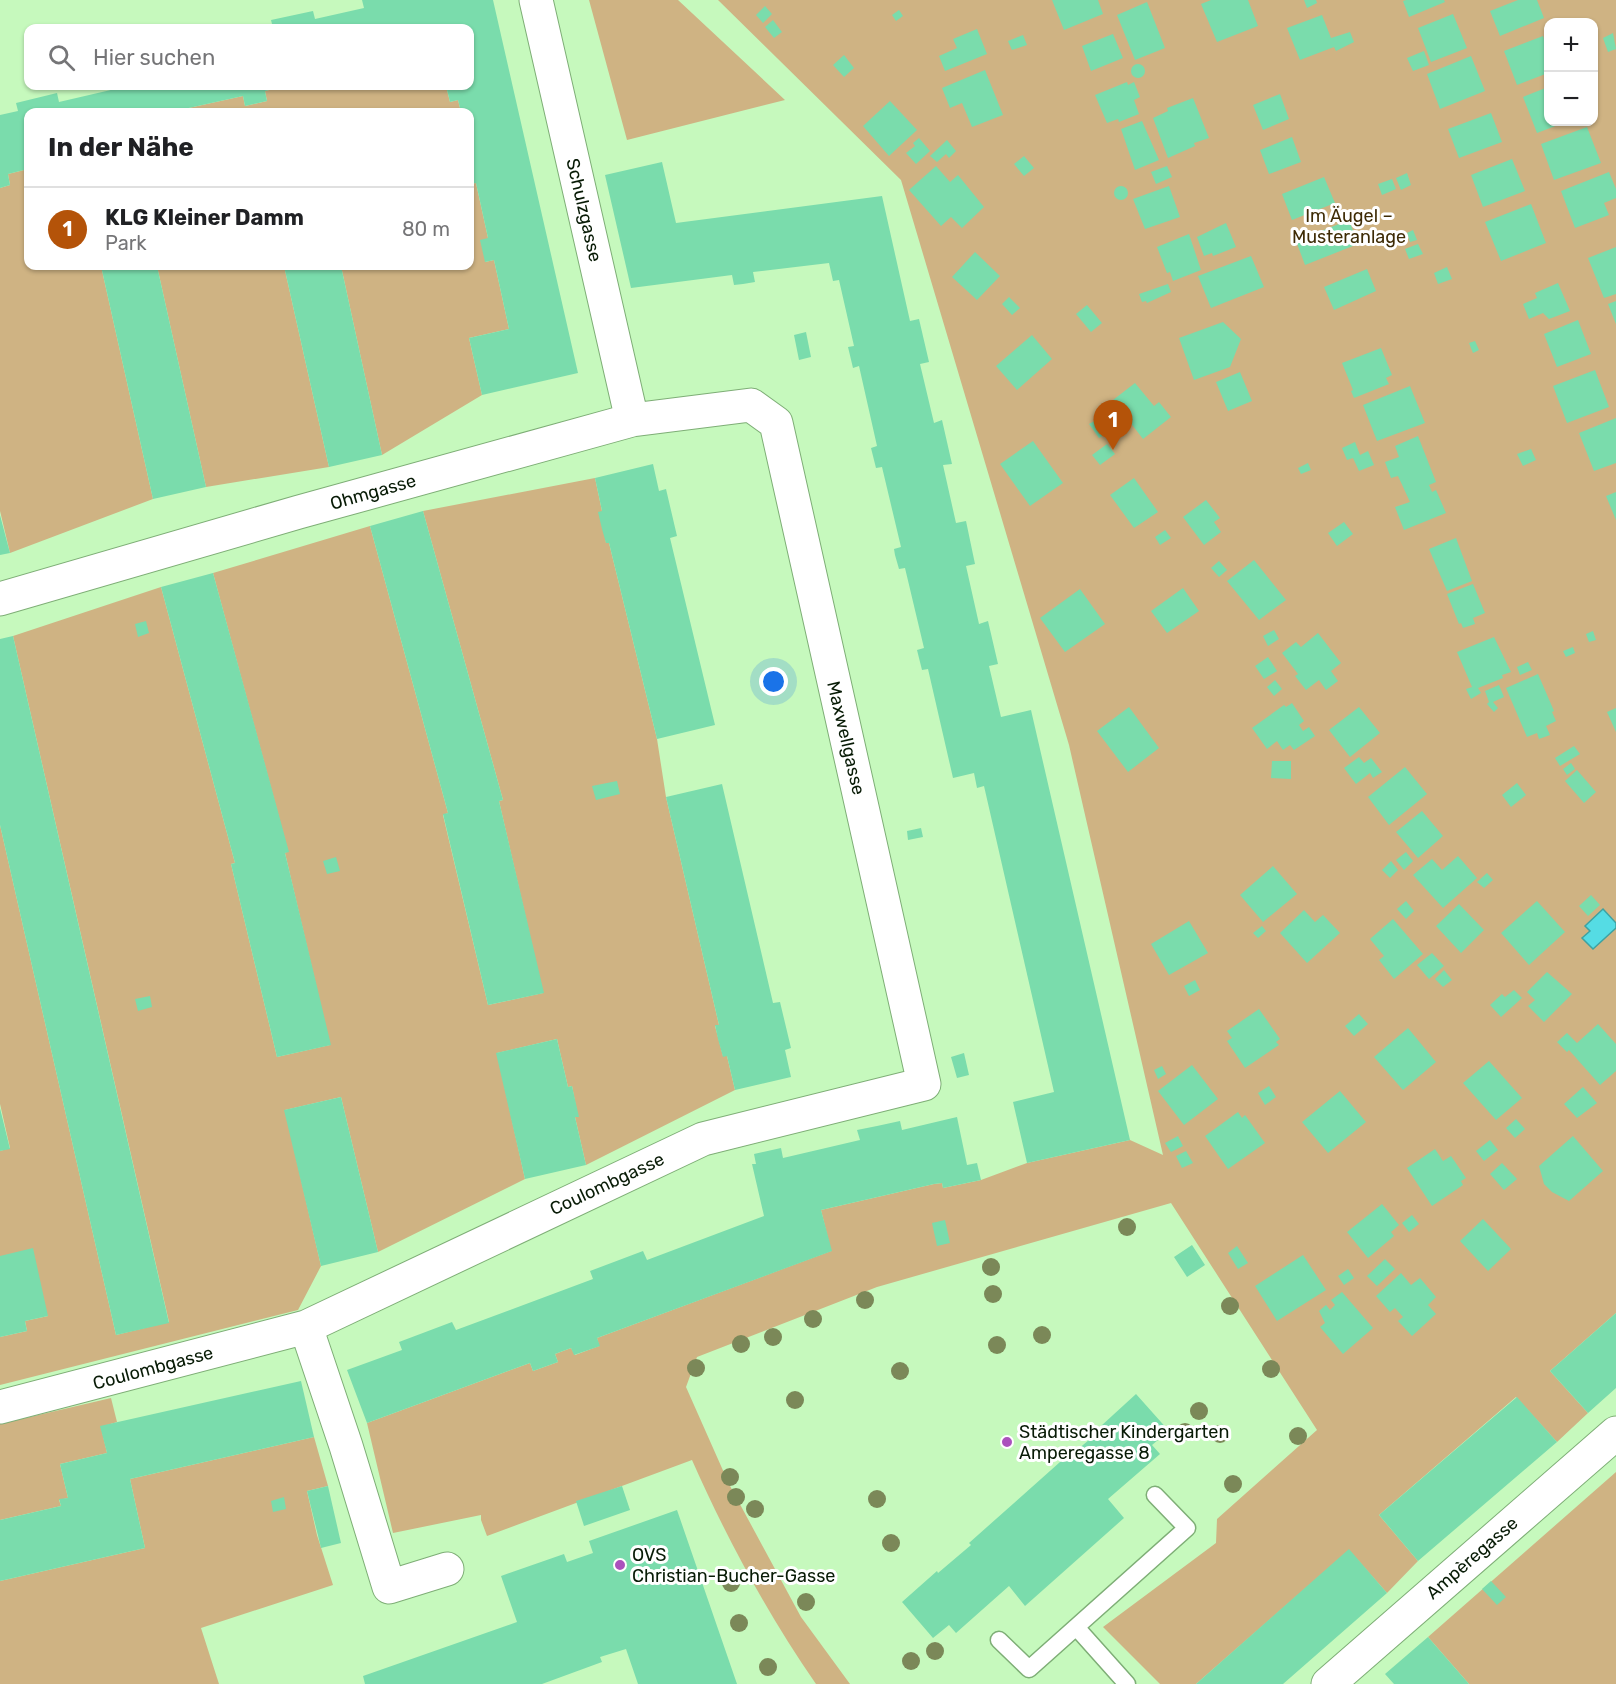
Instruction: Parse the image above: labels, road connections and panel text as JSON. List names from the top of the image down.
{
  "streets": {
    "street": [
      "Schulzgasse",
      "Ohmgasse",
      "Maxwellgasse",
      "Coulombgasse",
      "Ampèregasse"
    ]
  },
  "crossings": [
    ["Schulzgasse", "Ohmgasse"],
    ["Ohmgasse", "Maxwellgasse"],
    ["Maxwellgasse", "Coulombgasse"]
  ],
  "parks": ["Im Äugel – Musteranlage"],
  "places": ["Städtischer Kindergarten Amperegasse 8", "OVS Christian-Bucher-Gasse"],
  "page": {
    "map_buttons": ["+", "−"],
    "search": "Hier suchen",
    "heading": "In der Nähe",
    "list": [
      {
        "mark": "1",
        "name": "KLG Kleiner Damm",
        "note": "Park",
        "value": "80 m"
      }
    ],
    "pins": "1"
  }
}
